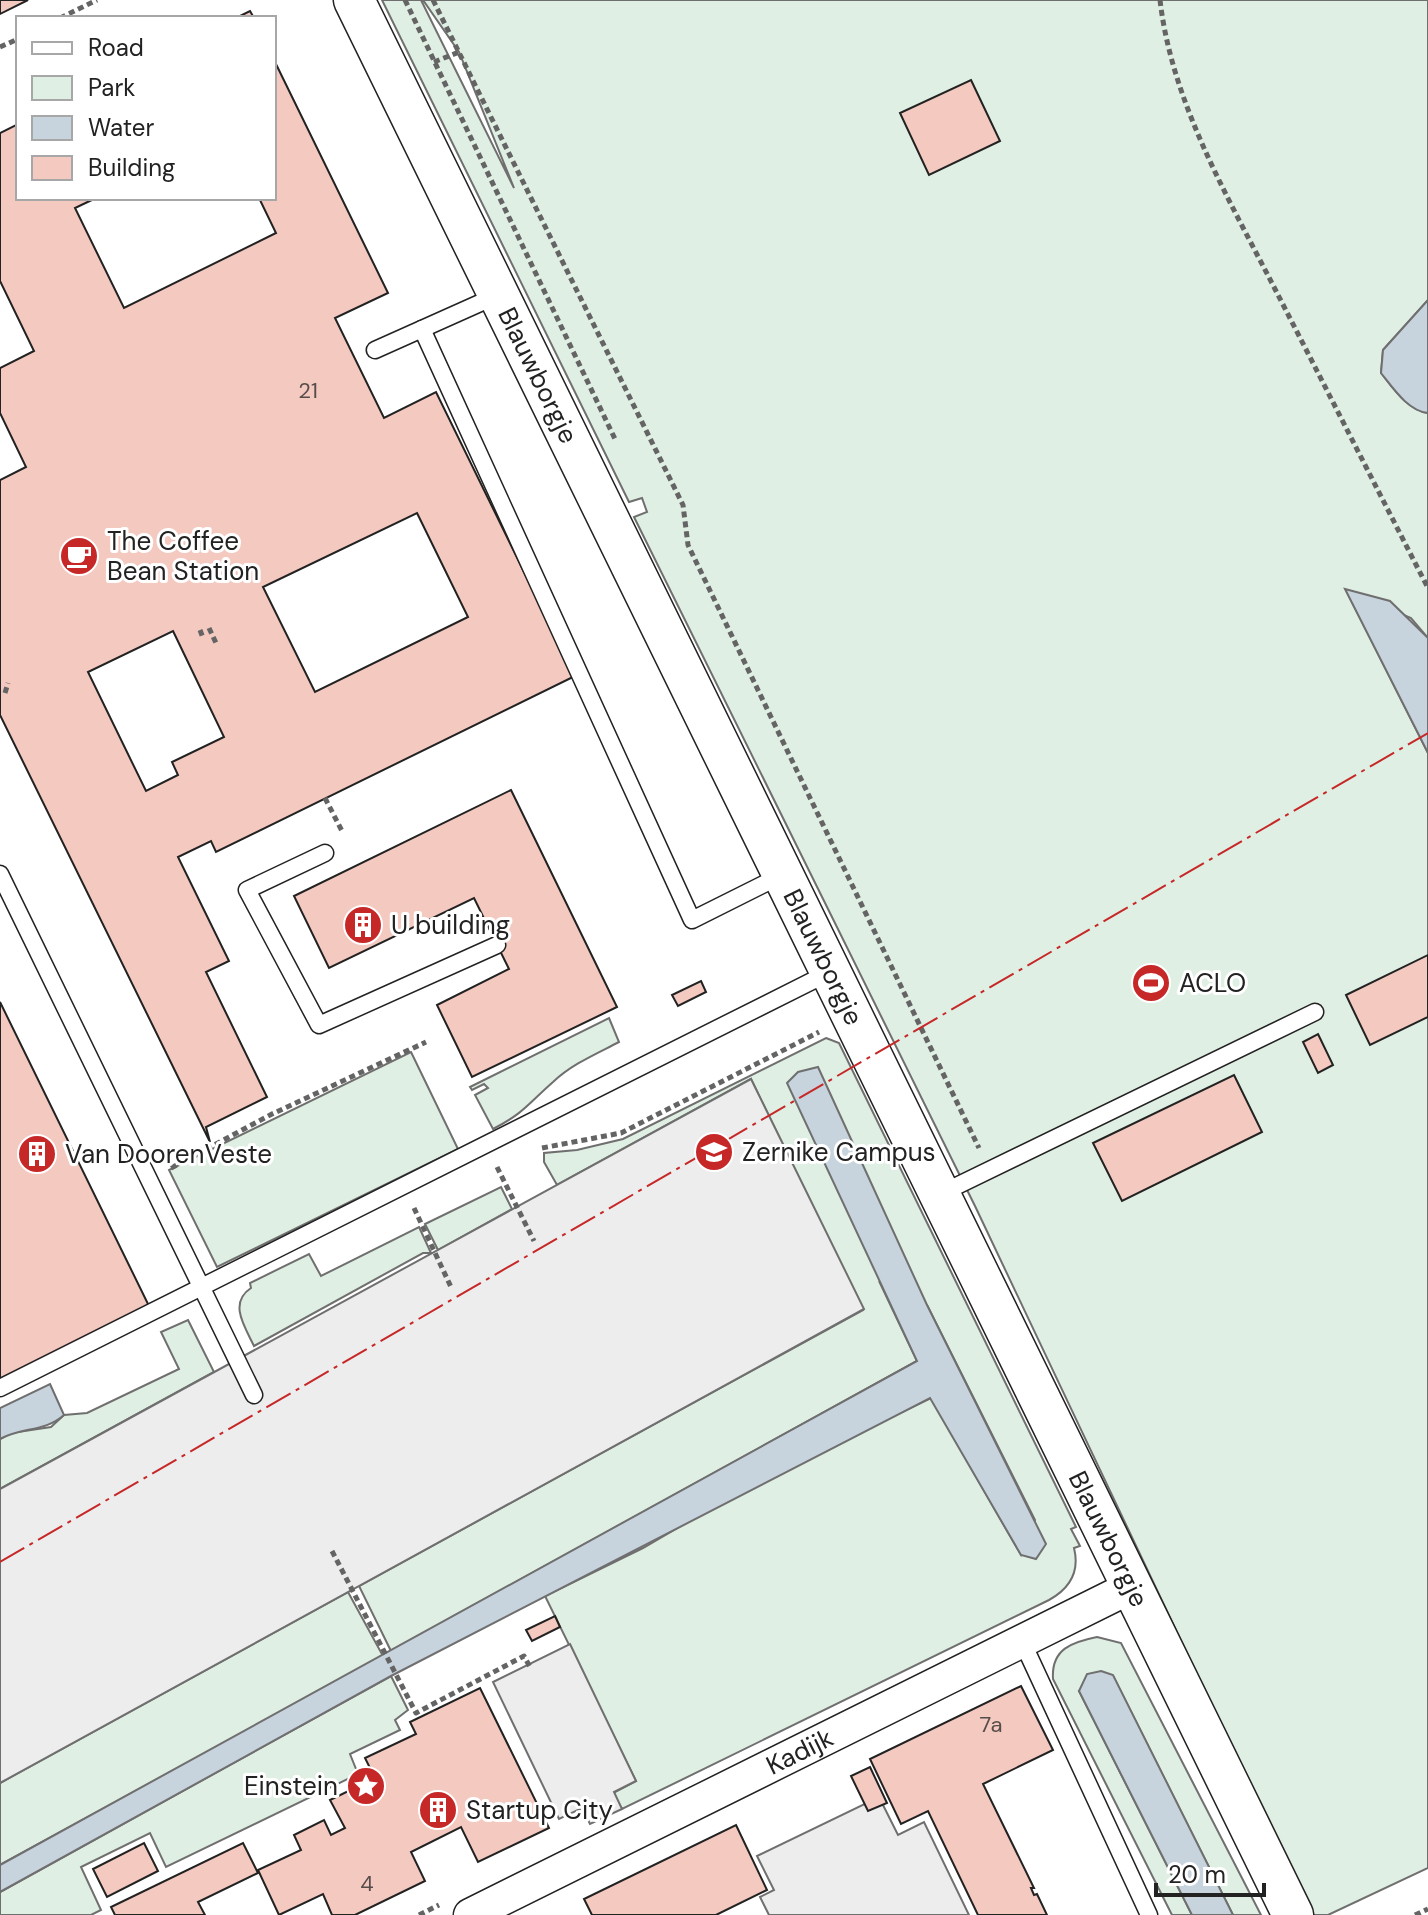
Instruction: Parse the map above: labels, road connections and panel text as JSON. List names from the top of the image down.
{
  "streets": {
    "street": ["Blauwborgje", "Kadijk"]
  },
  "crossings": [
    ["Blauwborgje", "Kadijk"]
  ],
  "places": {
    "cafe": ["The Coffee Bean Station"],
    "building": ["U building", "Van DoorenVeste", "Startup City"],
    "sports": ["ACLO"],
    "school or university": ["Zernike Campus"],
    "place": ["Einstein"]
  },
  "house_numbers": ["21", "7a", "4"],
  "legend": [
    "Road",
    "Park",
    "Water",
    "Building"
  ],
  "scale_bar": "20 m"
}
